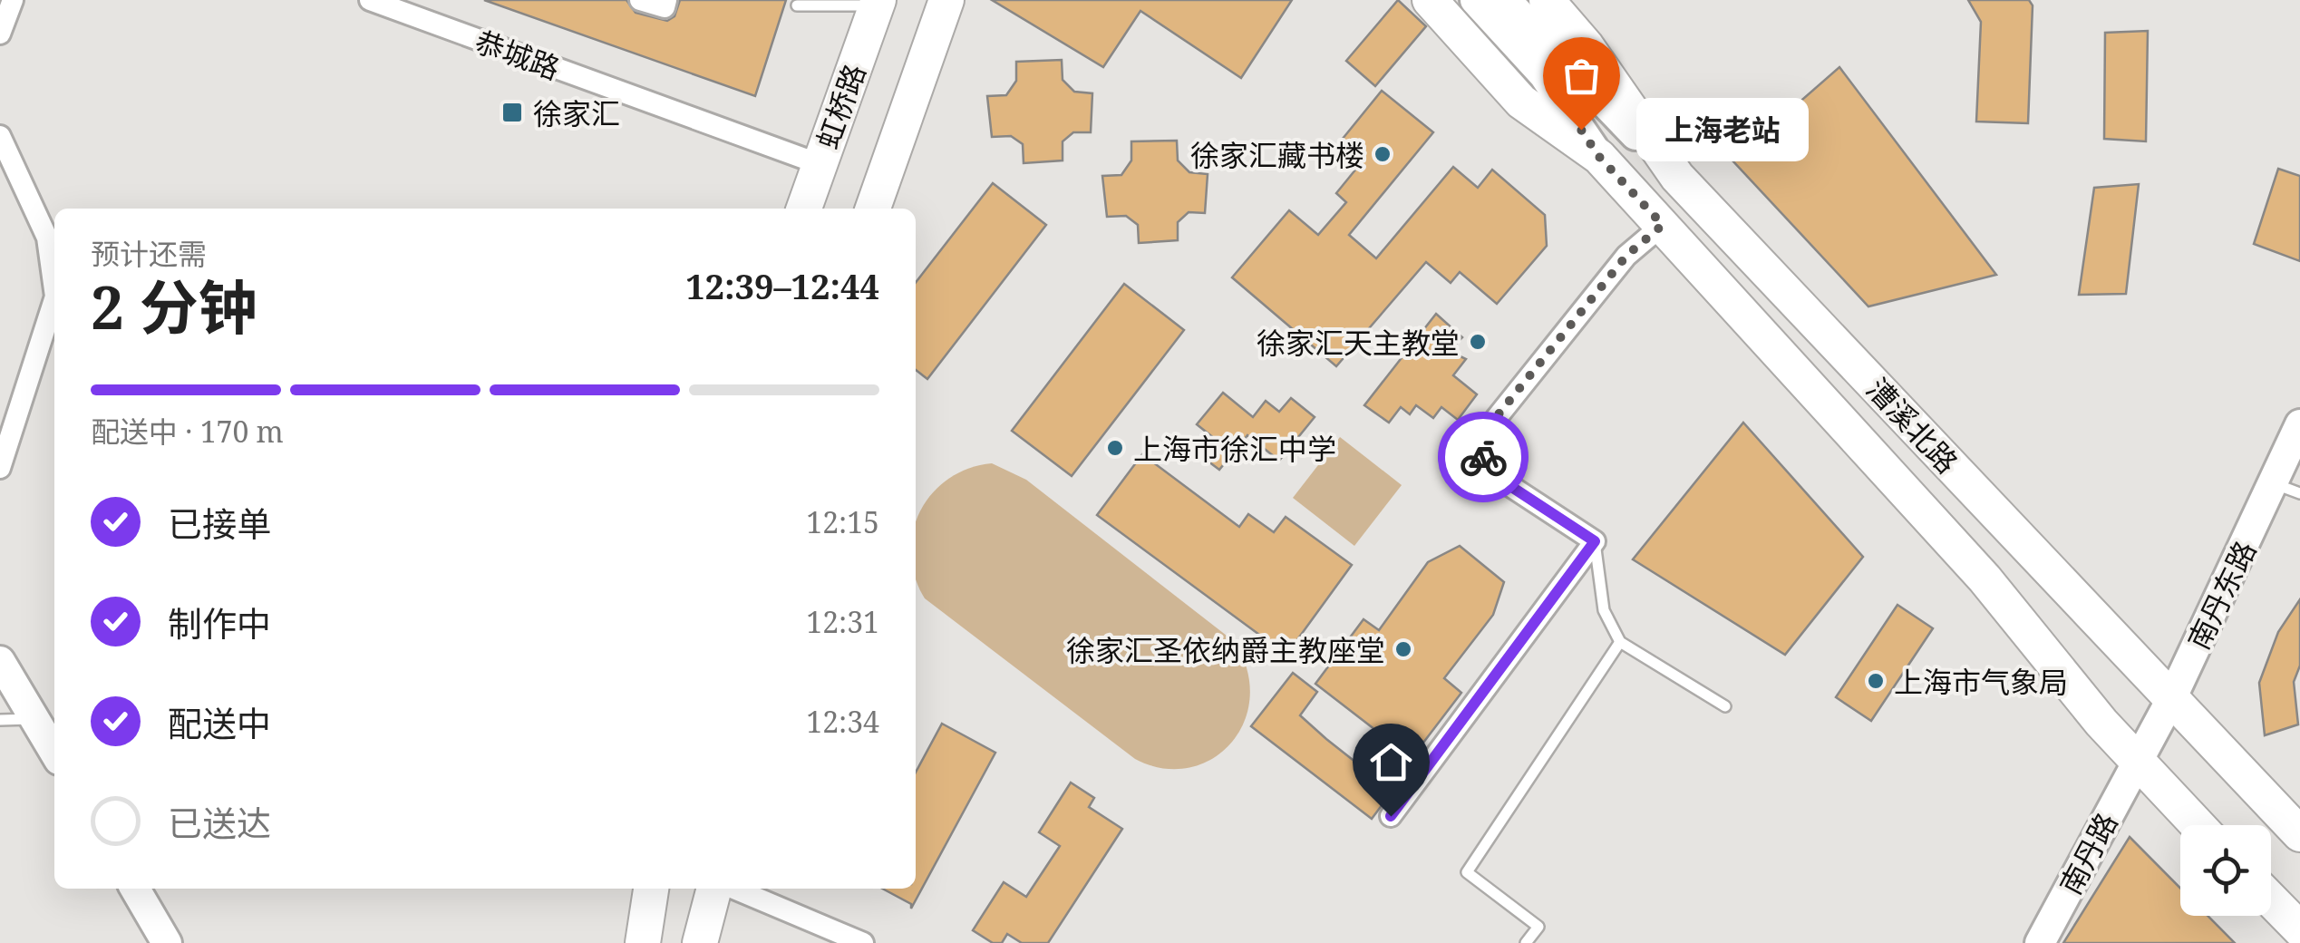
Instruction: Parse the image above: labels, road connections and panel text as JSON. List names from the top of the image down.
{
  "streets": {
    "main road": [
      "虹桥路",
      "漕溪北路",
      "南丹东路",
      "南丹路"
    ],
    "street": ["恭城路"]
  },
  "crossings": [
    ["恭城路", "虹桥路"],
    ["漕溪北路", "南丹东路"],
    ["漕溪北路", "南丹路"],
    ["南丹东路", "南丹路"]
  ],
  "places": {
    "transit": ["徐家汇"],
    "other": [
      "上海老站",
      "徐家汇藏书楼",
      "徐家汇天主教堂",
      "上海市徐汇中学",
      "徐家汇圣依纳爵主教座堂",
      "上海市气象局"
    ]
  },
  "page": {
    "bubble": "上海老站",
    "heading": ["2 分钟", "预计还需", "12:39–12:44"],
    "bar": "配送中 · 170 m",
    "list": [
      ["已接单", "12:15"],
      ["制作中", "12:31"],
      ["配送中", "12:34"],
      "已送达"
    ]
  }
}
